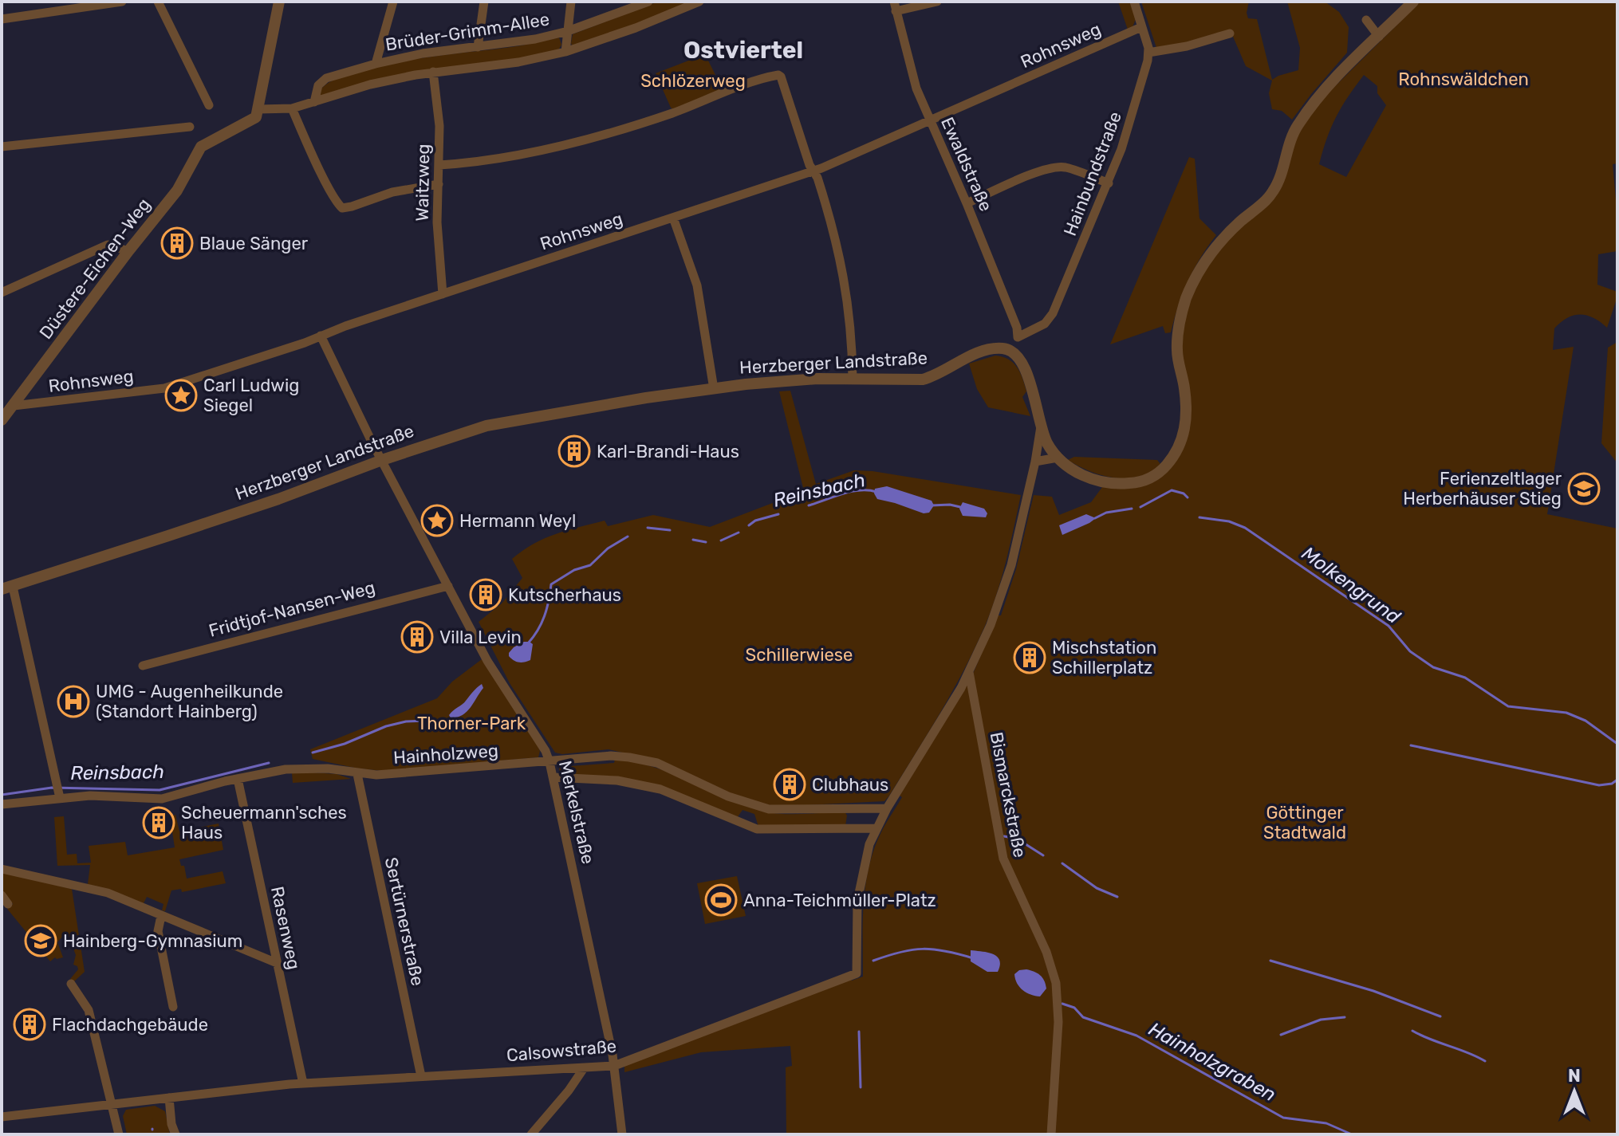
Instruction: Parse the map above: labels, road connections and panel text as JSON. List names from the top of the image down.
{
  "streets": {
    "street": [
      "Brüder-Grimm-Allee",
      "Rohnsweg",
      "Ewaldstraße",
      "Hainbundstraße",
      "Waitzweg",
      "Düstere-Eichen-Weg",
      "Herzberger Landstraße",
      "Fridtjof-Nansen-Weg",
      "Hainholzweg",
      "Bismarckstraße",
      "Merkelstraße",
      "Sertürnerstraße",
      "Rasenweg",
      "Calsowstraße"
    ]
  },
  "crossings": [
    ["Brüder-Grimm-Allee", "Waitzweg"],
    ["Brüder-Grimm-Allee", "Düstere-Eichen-Weg"],
    ["Rohnsweg", "Ewaldstraße"],
    ["Rohnsweg", "Waitzweg"],
    ["Rohnsweg", "Düstere-Eichen-Weg"],
    ["Rohnsweg", "Merkelstraße"],
    ["Ewaldstraße", "Hainbundstraße"],
    ["Herzberger Landstraße", "Merkelstraße"],
    ["Fridtjof-Nansen-Weg", "Merkelstraße"],
    ["Hainholzweg", "Merkelstraße"],
    ["Hainholzweg", "Sertürnerstraße"],
    ["Hainholzweg", "Rasenweg"],
    ["Hainholzweg", "Calsowstraße"],
    ["Bismarckstraße", "Calsowstraße"],
    ["Merkelstraße", "Calsowstraße"],
    ["Sertürnerstraße", "Calsowstraße"],
    ["Rasenweg", "Calsowstraße"]
  ],
  "districts": ["Ostviertel"],
  "water": ["Reinsbach", "Molkengrund", "Hainholzgraben"],
  "parks": [
    "Rohnswäldchen",
    "Schlözerweg",
    "Schillerwiese",
    "Thorner-Park",
    "Göttinger Stadtwald"
  ],
  "places": {
    "building": [
      "Blaue Sänger",
      "Karl-Brandi-Haus",
      "Kutscherhaus",
      "Villa Levin",
      "Mischstation Schillerplatz",
      "Clubhaus",
      "Scheuermann'sches Haus",
      "Flachdachgebäude"
    ],
    "place": ["Carl Ludwig Siegel", "Hermann Weyl"],
    "school or university": ["Ferienzeltlager Herberhäuser Stieg", "Hainberg-Gymnasium"],
    "hospital": ["UMG - Augenheilkunde (Standort Hainberg)"],
    "sports": ["Anna-Teichmüller-Platz"]
  },
  "north": "top"
}
